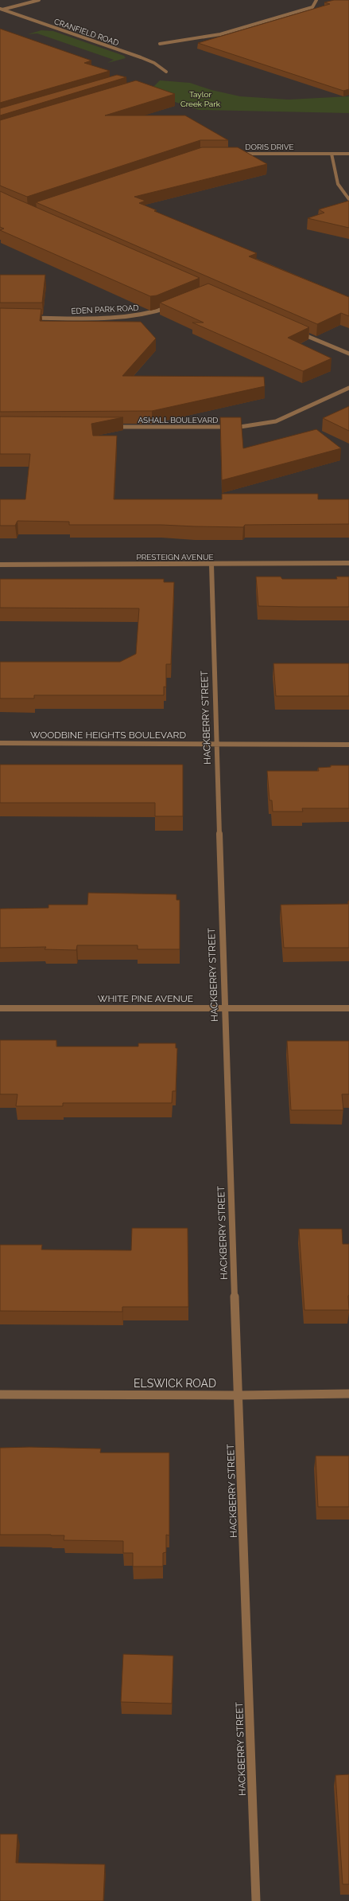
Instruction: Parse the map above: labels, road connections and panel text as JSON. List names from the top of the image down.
{
  "streets": {
    "street": [
      "CRANFIELD ROAD",
      "DORIS DRIVE",
      "EDEN PARK ROAD",
      "ASHALL BOULEVARD",
      "PRESTEIGN AVENUE",
      "HACKBERRY STREET",
      "WOODBINE HEIGHTS BOULEVARD",
      "WHITE PINE AVENUE",
      "ELSWICK ROAD"
    ]
  },
  "crossings": [
    ["PRESTEIGN AVENUE", "HACKBERRY STREET"],
    ["HACKBERRY STREET", "WOODBINE HEIGHTS BOULEVARD"],
    ["HACKBERRY STREET", "WHITE PINE AVENUE"],
    ["HACKBERRY STREET", "ELSWICK ROAD"]
  ],
  "parks": ["Taylor Creek Park"]
}
